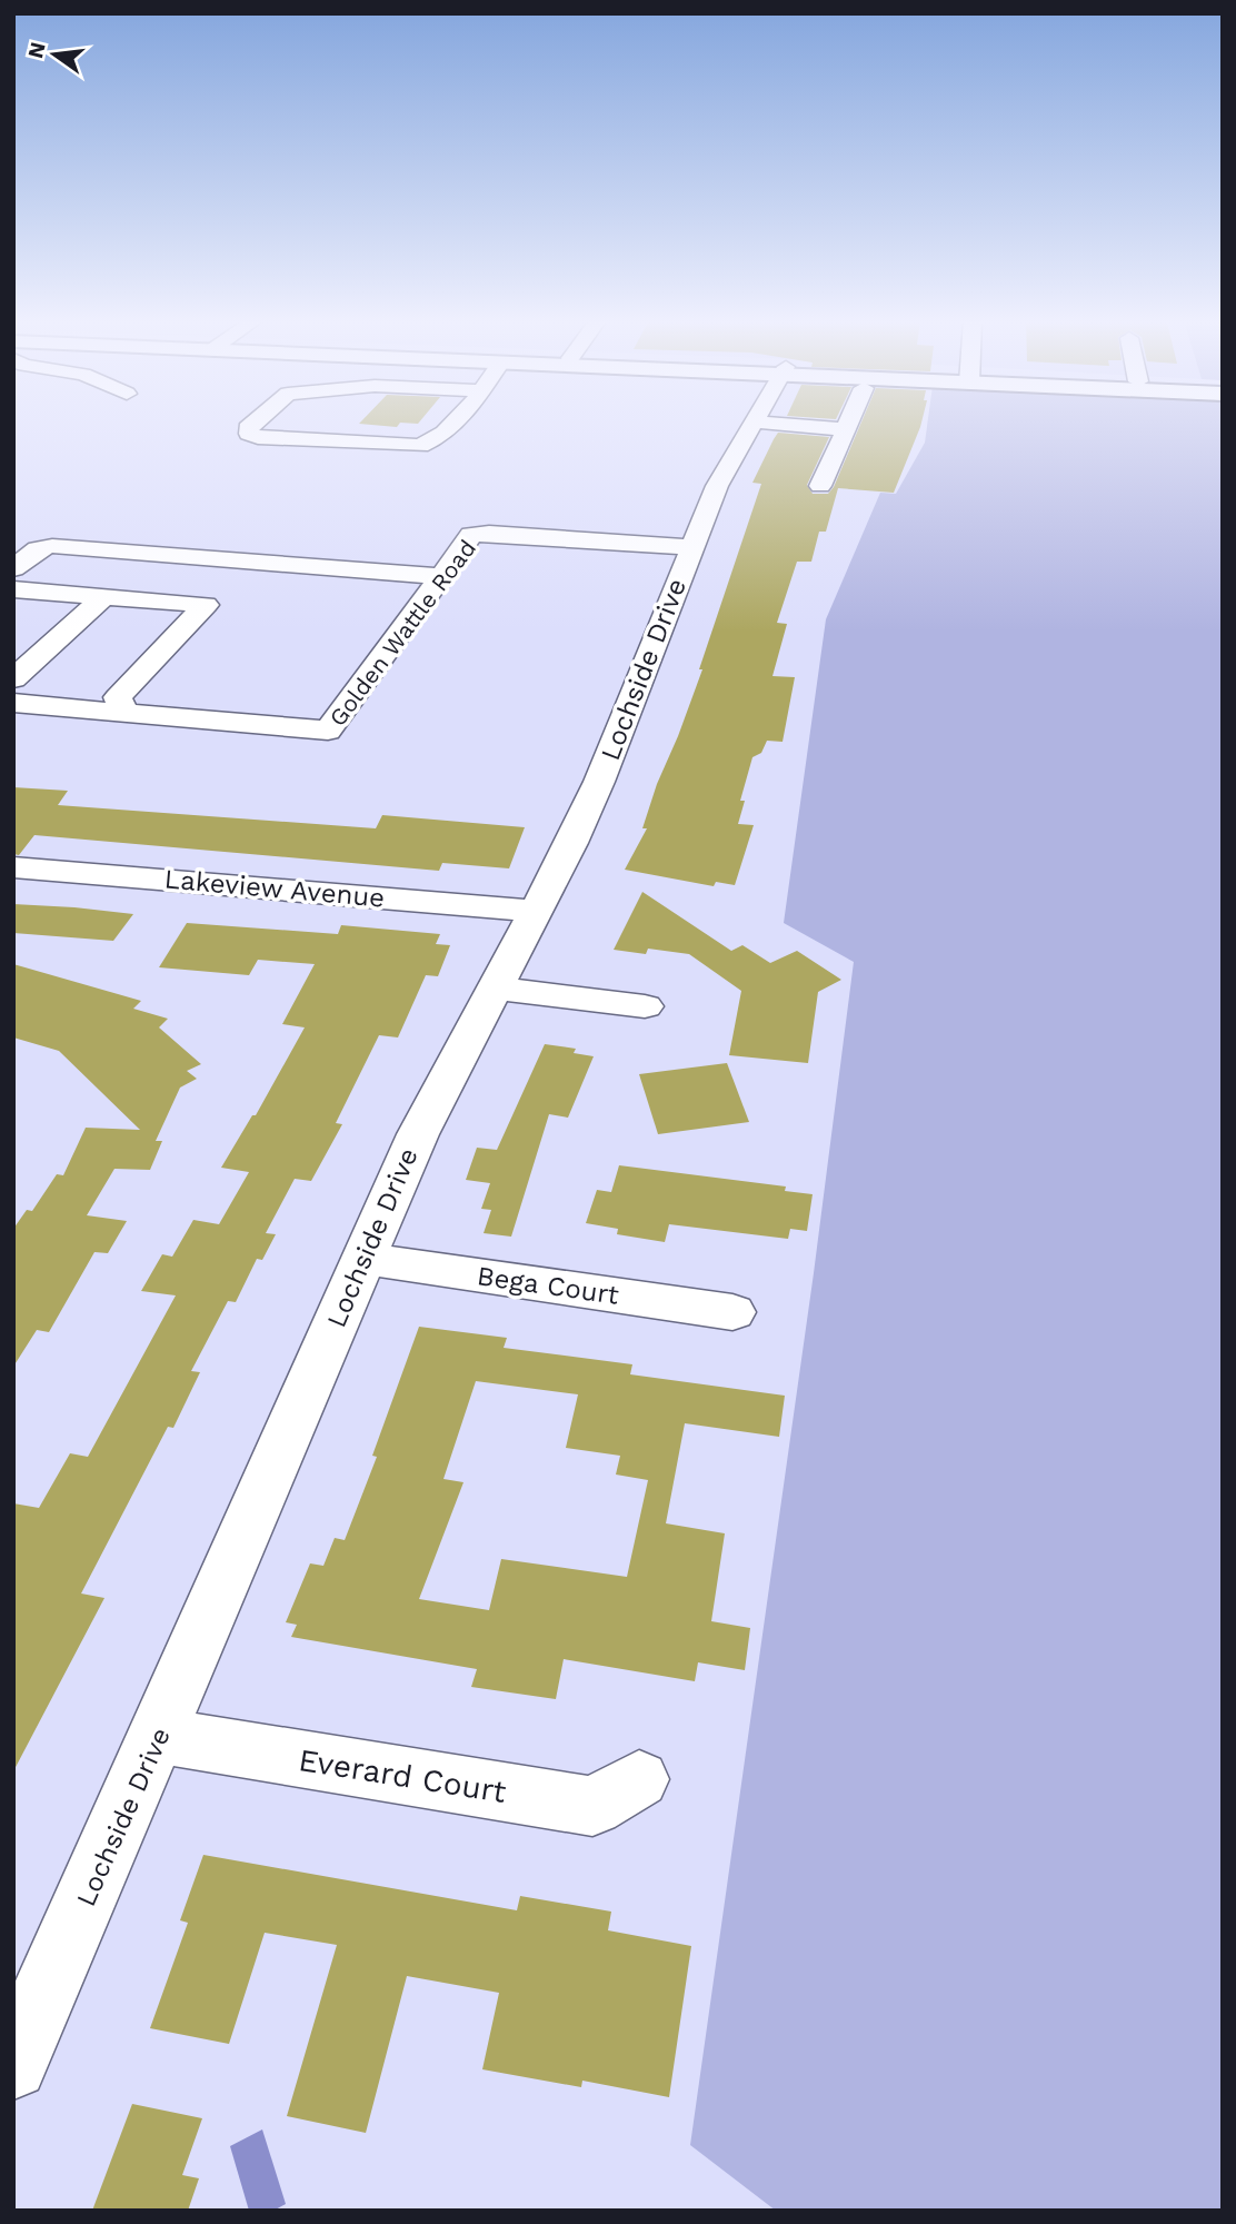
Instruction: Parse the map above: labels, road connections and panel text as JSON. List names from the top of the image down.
{
  "streets": {
    "street": [
      "Golden Wattle Road",
      "Lochside Drive",
      "Lakeview Avenue",
      "Bega Court",
      "Everard Court"
    ]
  },
  "crossings": [
    ["Golden Wattle Road", "Lochside Drive"],
    ["Lochside Drive", "Lakeview Avenue"],
    ["Lochside Drive", "Bega Court"],
    ["Lochside Drive", "Everard Court"]
  ],
  "north": "left"
}
